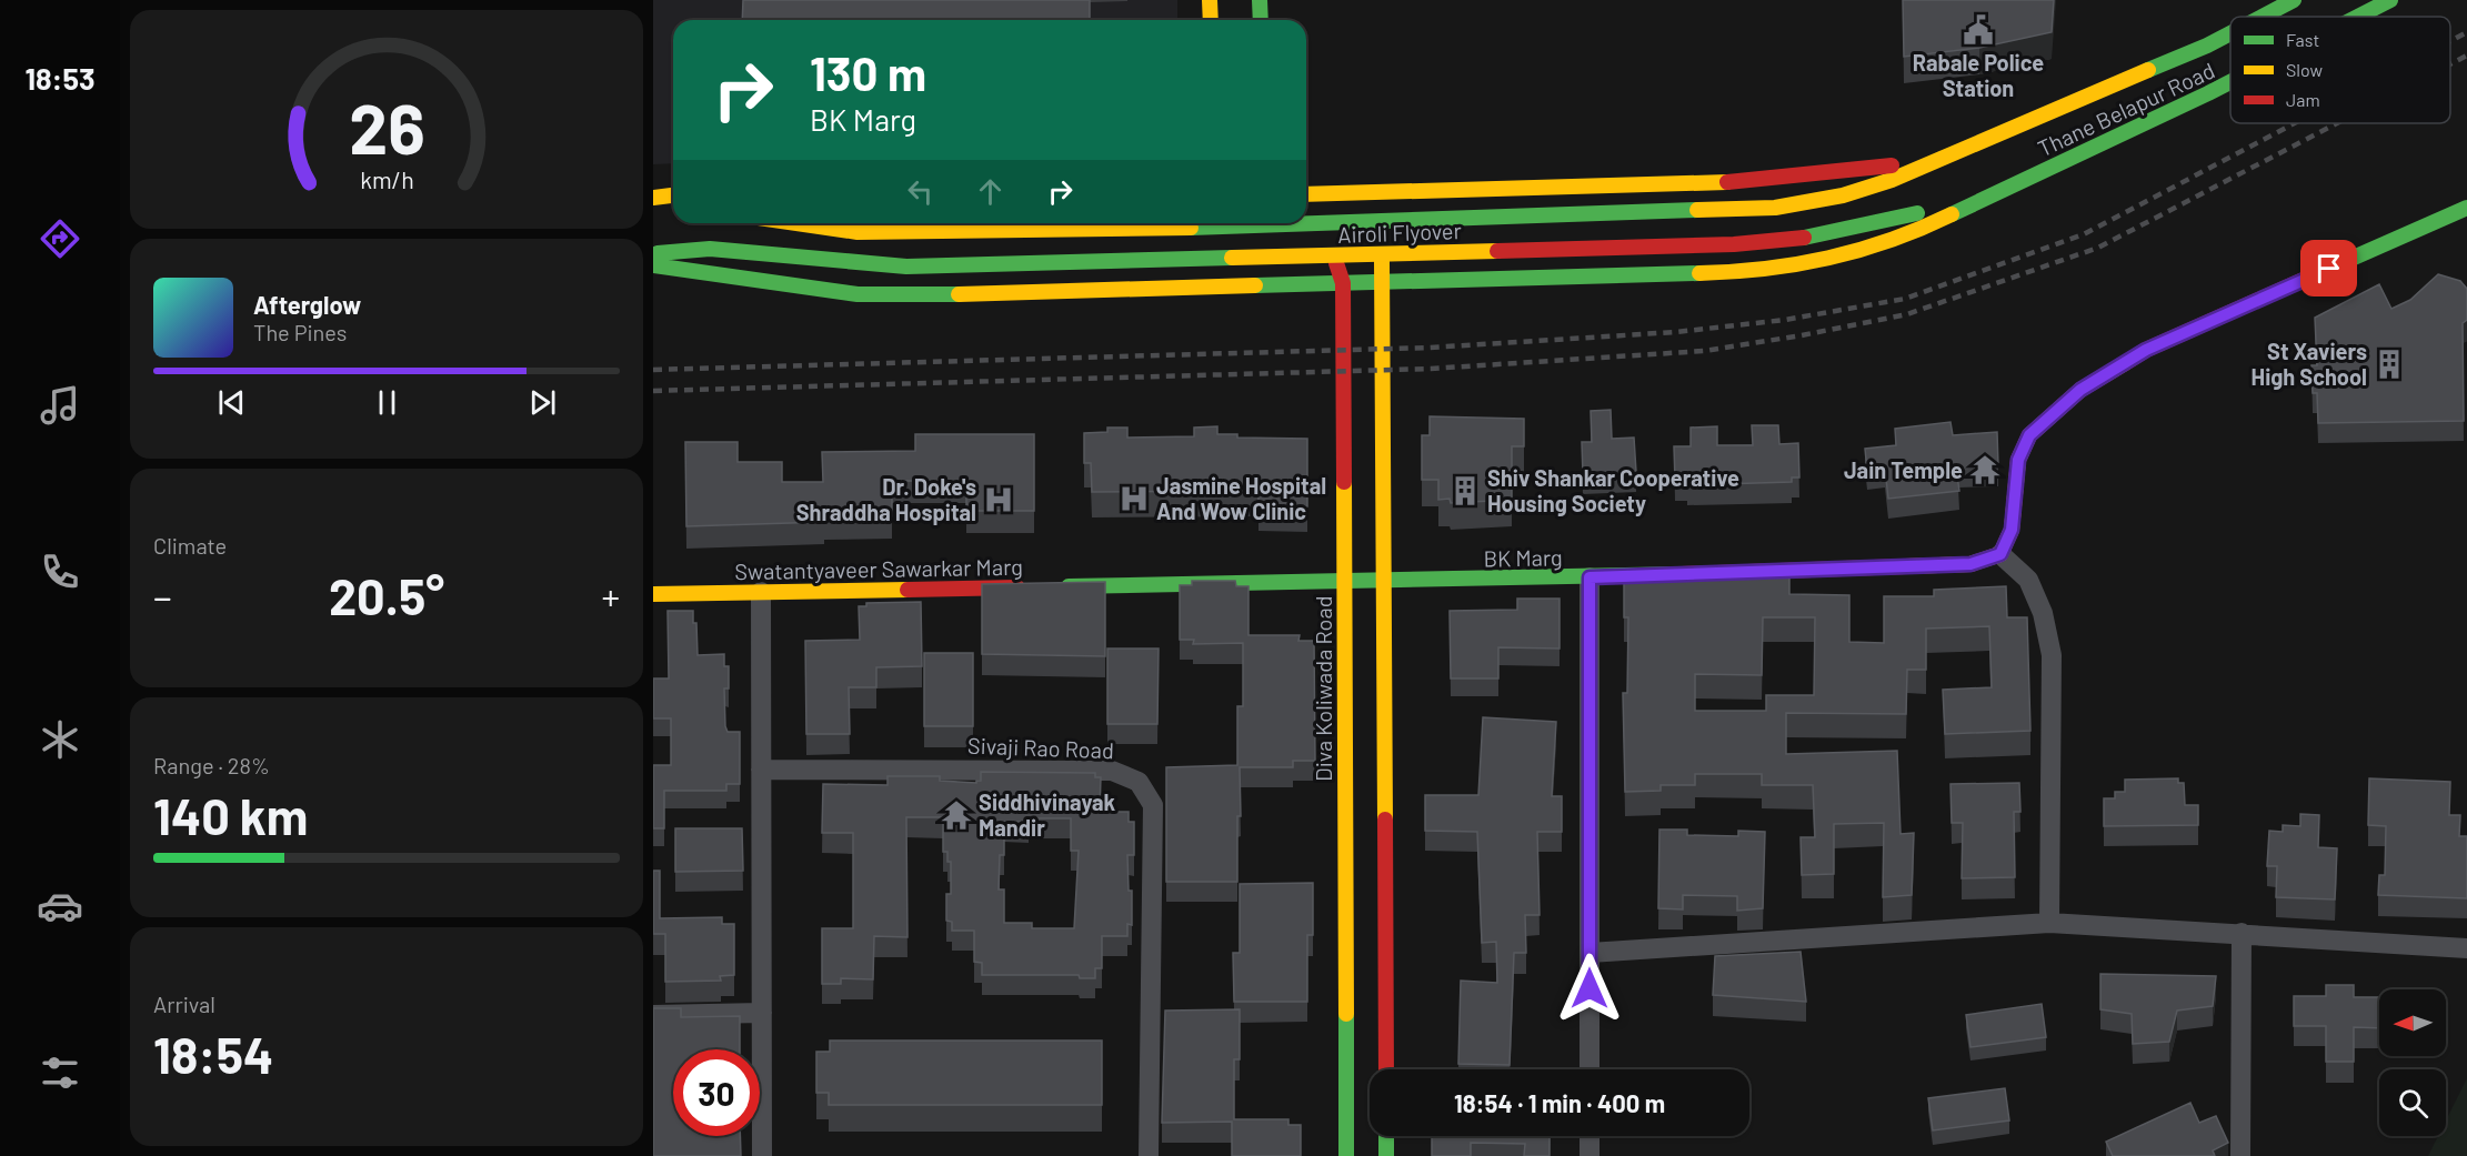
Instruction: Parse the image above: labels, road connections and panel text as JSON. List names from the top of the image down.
{
  "streets": {
    "main road": [
      "Thane Belapur Road",
      "Airoli Flyover",
      "BK Marg",
      "Swatantyaveer Sawarkar Marg",
      "Diva Koliwada Road"
    ],
    "street": ["Sivaji Rao Road"]
  },
  "crossings": [
    ["Thane Belapur Road", "Airoli Flyover"]
  ],
  "places": {
    "public building": ["Rabale Police Station"],
    "building": ["St Xaviers High School", "Shiv Shankar Cooperative Housing Society"],
    "temple": ["Jain Temple", "Siddhivinayak Mandir"],
    "hospital": ["Jasmine Hospital And Wow Clinic", "Dr. Doke's Shraddha Hospital"]
  },
  "legend": ["Fast", "Slow", "Jam"],
  "north": "left",
  "page": {
    "tabs": "18:53",
    "turn": ["130 m", "BK Marg"],
    "song": ["Afterglow", "The Pines"],
    "tile": [
      "Climate",
      ["Range · 28%", "140 km"],
      ["Arrival", "18:54"]
    ],
    "heat": ["−", "20.5°", "+"],
    "limit": "30",
    "trip": "18:54 · 1 min · 400 m",
    "gauge": ["26", "km/h"]
  }
}
